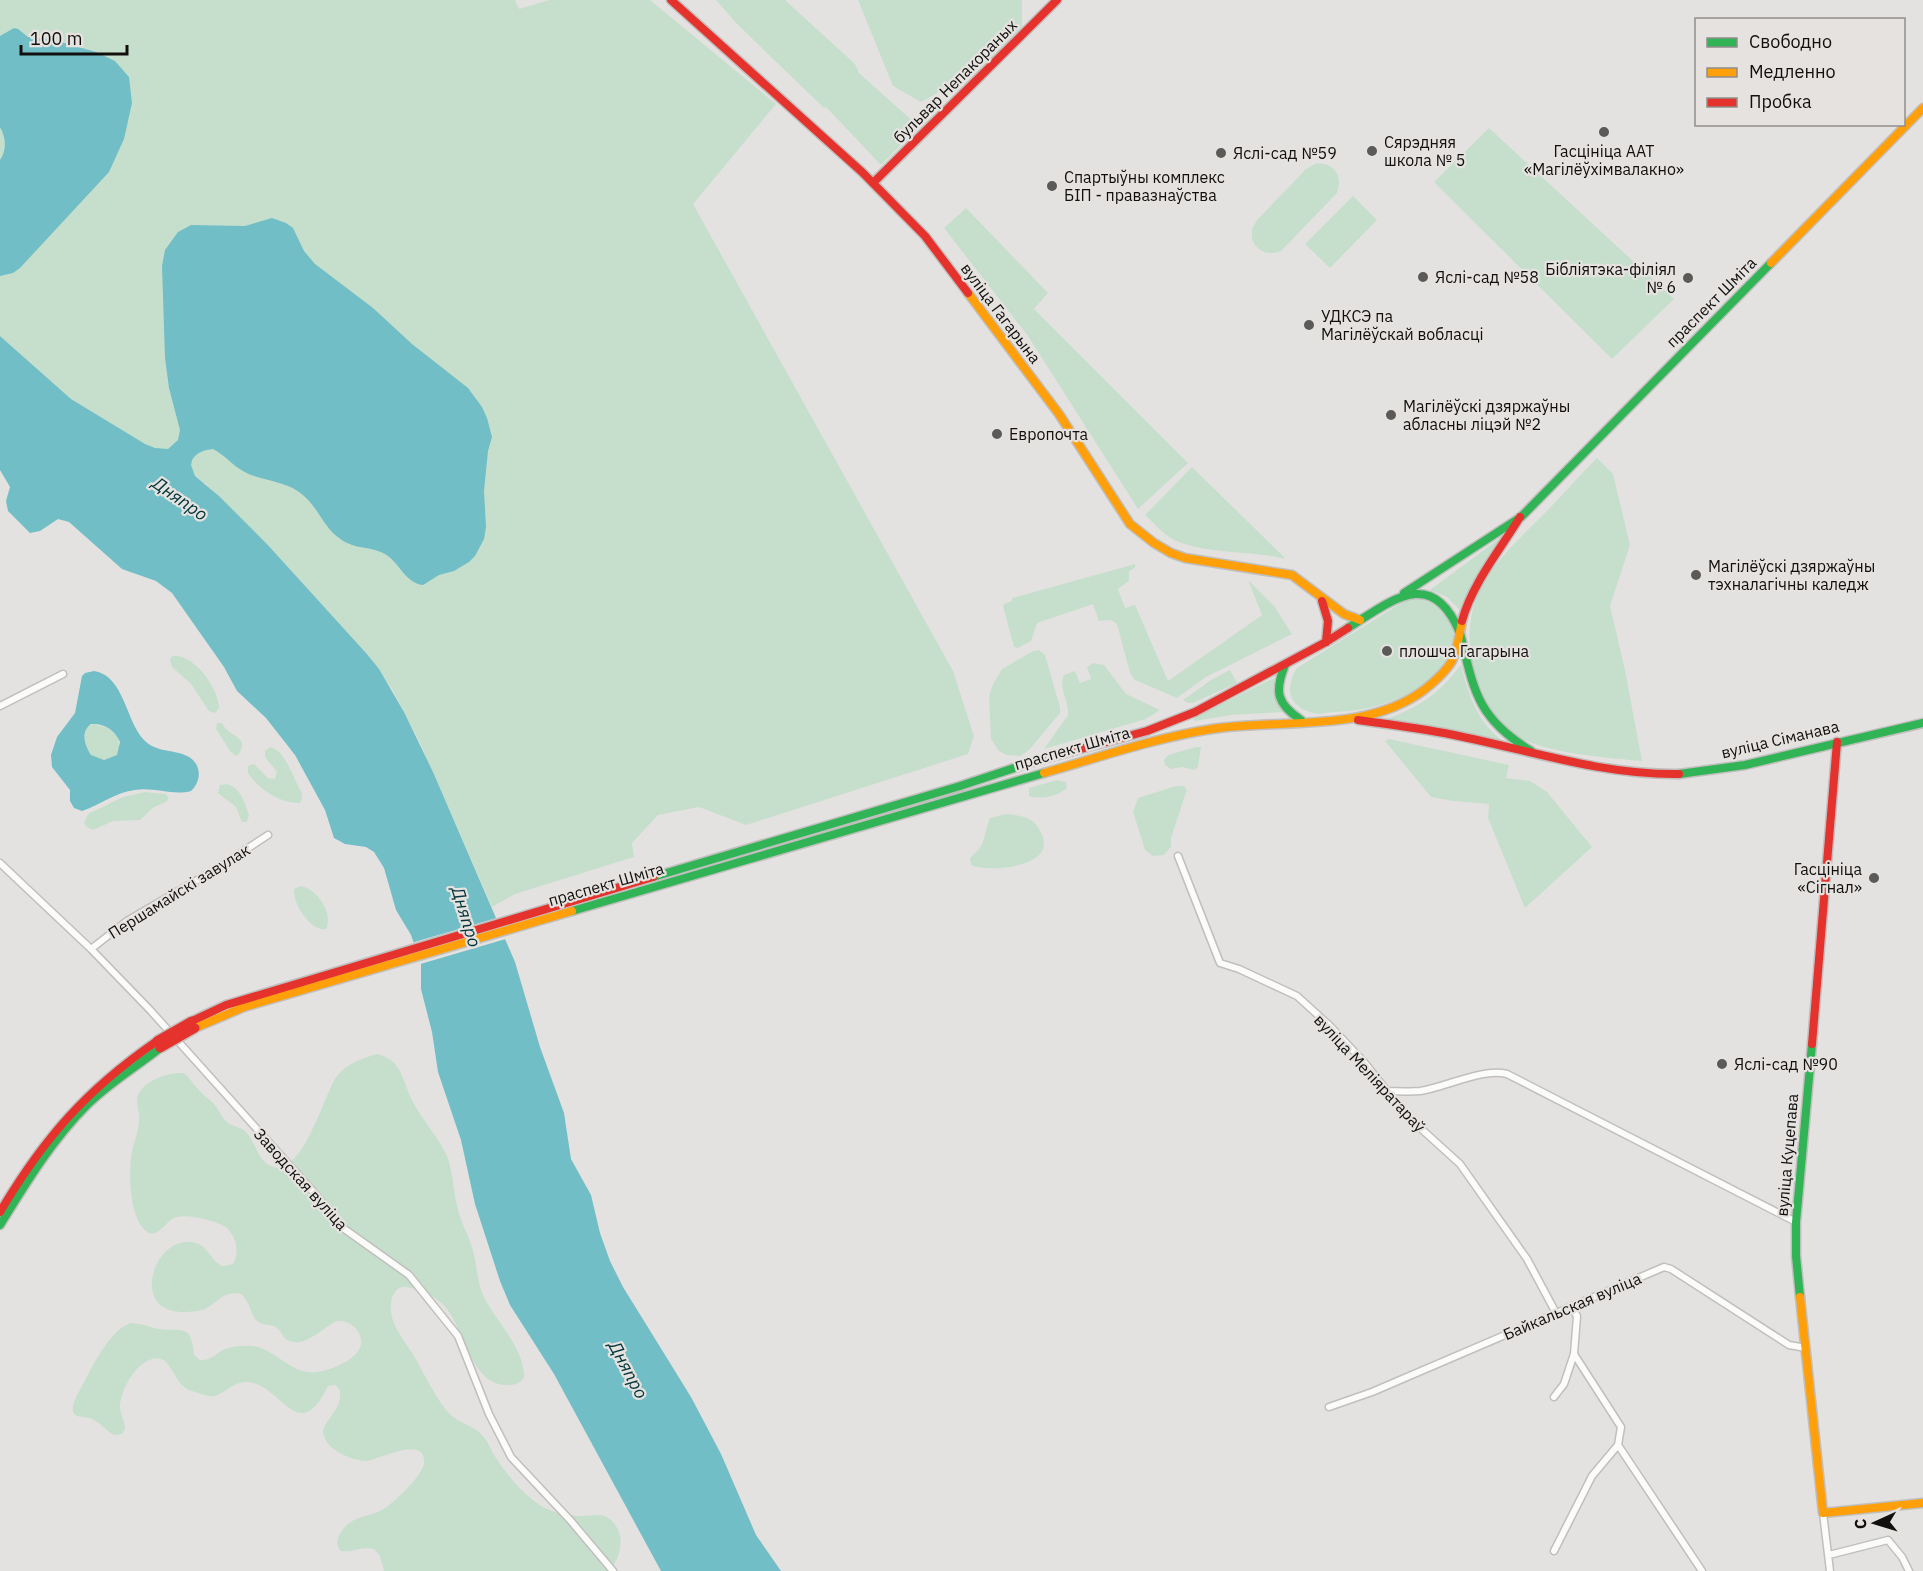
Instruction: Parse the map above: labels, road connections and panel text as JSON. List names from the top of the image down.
{
  "streets": {
    "main road": [
      "бульвар Непакораных",
      "праспект Шміта",
      "вуліца Гагарына",
      "вуліца Сіманава",
      "вуліца Куцепава"
    ],
    "street": [
      "Першамайскі завулак",
      "вуліца Меліяратараў",
      "Заводская вуліца",
      "Байкальская вуліца"
    ]
  },
  "crossings": [
    ["бульвар Непакораных", "вуліца Гагарына"],
    ["праспект Шміта", "вуліца Гагарына"],
    ["праспект Шміта", "вуліца Сіманава"],
    ["вуліца Сіманава", "вуліца Куцепава"],
    ["Першамайскі завулак", "Заводская вуліца"],
    ["вуліца Меліяратараў", "Байкальская вуліца"],
    ["вуліца Куцепава", "Байкальская вуліца"]
  ],
  "water": ["Дняпро"],
  "places": [
    "Гасцініца ААТ «Магілёўхімвалакно»",
    "Сярэдняя школа № 5",
    "Яслі-сад №59",
    "Спартыўны комплекс БІП - правазнаўства",
    "Яслі-сад №58",
    "Бібліятэка-філіял № 6",
    "УДКСЭ па Магілёўскай вобласці",
    "Магілёўскі дзяржаўны абласны ліцэй №2",
    "Европочта",
    "Магілёўскі дзяржаўны тэхналагічны каледж",
    "плошча Гагарына",
    "Гасцініца «Сігнал»",
    "Яслі-сад №90"
  ],
  "legend": ["Свободно", "Медленно", "Пробка"],
  "scale_bar": "100 m",
  "north": "left"
}
